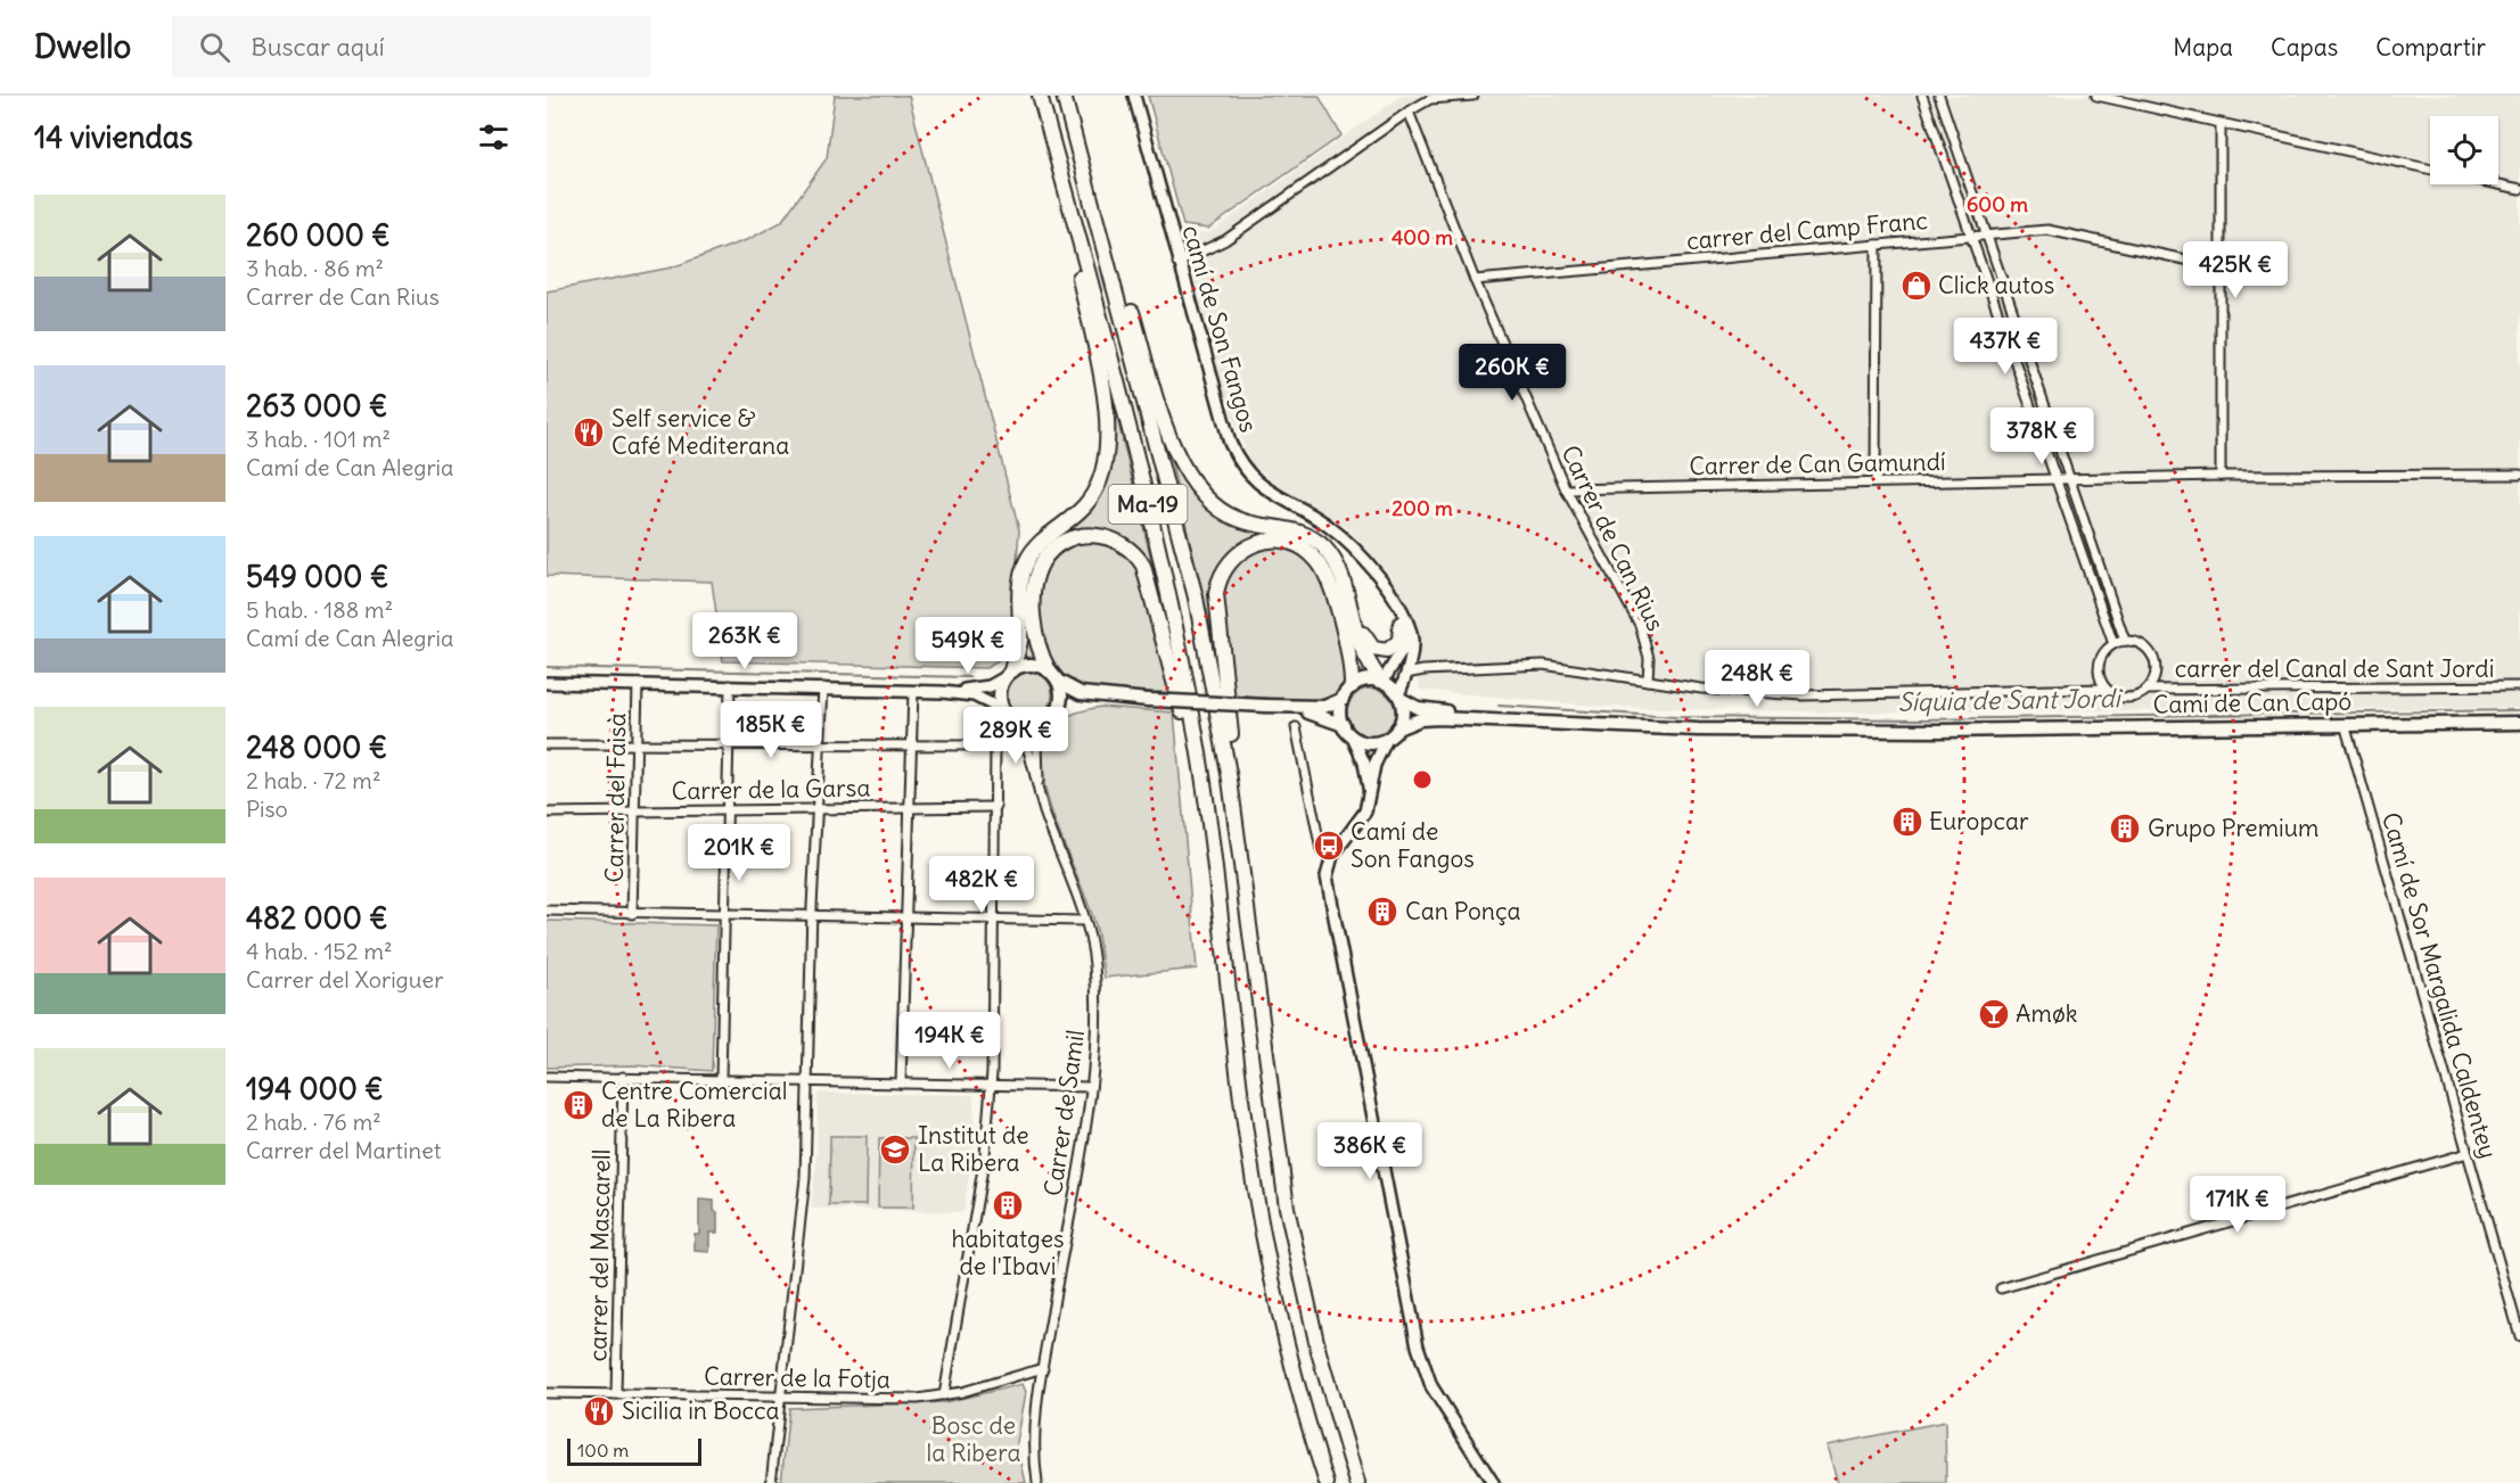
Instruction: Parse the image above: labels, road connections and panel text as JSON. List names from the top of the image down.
{
  "streets": {
    "highway": ["Ma-19"],
    "main road": ["Camí de Can Capó"],
    "street": [
      "carrer del Camp Franc",
      "camí de Son Fangos",
      "Carrer de Can Gamundí",
      "Carrer de Can Rius",
      "carrer del Canal de Sant Jordi",
      "Carrer de la Garsa",
      "Carrer del Faisà",
      "Camí de Sor Margalida Caldentey",
      "Carrer de Samil",
      "carrer del Mascarell",
      "Carrer de la Fotja"
    ]
  },
  "crossings": [
    ["carrer del Camp Franc", "Carrer de Can Rius"],
    ["Carrer de Can Gamundí", "Carrer de Can Rius"],
    ["Camí de Can Capó", "Camí de Sor Margalida Caldentey"],
    ["Carrer de la Garsa", "Carrer del Faisà"],
    ["Carrer de Samil", "Carrer de la Fotja"],
    ["carrer del Mascarell", "Carrer de la Fotja"]
  ],
  "water": ["Síquia de Sant Jordi"],
  "parks": ["Bosc de la Ribera"],
  "places": {
    "shop": ["Click autos"],
    "restaurant": ["Self service & Café Mediterana", "Sicilia in Bocca"],
    "building": [
      "Europcar",
      "Grupo Premium",
      "Can Ponça",
      "Centre Comercial de La Ribera",
      "habitatges de l'Ibavi"
    ],
    "bus stop": ["Camí de Son Fangos"],
    "bar": ["Amøk"],
    "school or university": ["Institut de La Ribera"]
  },
  "scale_bar": "100 m",
  "page": {
    "header": "Dwello",
    "search": "Buscar aquí",
    "nav": ["Mapa", "Capas", "Compartir"],
    "heading": "14 viviendas",
    "list": [
      {
        "name": "260 000 €",
        "note": "3 hab. · 86 m² · Carrer de Can Rius"
      },
      {
        "name": "263 000 €",
        "note": "3 hab. · 101 m² · Camí de Can Alegria"
      },
      {
        "name": "549 000 €",
        "note": "5 hab. · 188 m² · Camí de Can Alegria"
      },
      {
        "name": "248 000 €",
        "note": "2 hab. · 72 m² · Piso"
      },
      {
        "name": "482 000 €",
        "note": "4 hab. · 152 m² · Carrer del Xoriguer"
      },
      {
        "name": "194 000 €",
        "note": "2 hab. · 76 m² · Carrer del Martinet"
      }
    ],
    "price": [
      "425K €",
      "437K €",
      "260K €",
      "378K €",
      "263K €",
      "549K €",
      "248K €",
      "185K €",
      "289K €",
      "201K €",
      "482K €",
      "194K €",
      "386K €",
      "171K €"
    ],
    "scale": "100 m"
  },
  "rings": ["600 m", "400 m", "200 m"]
}
